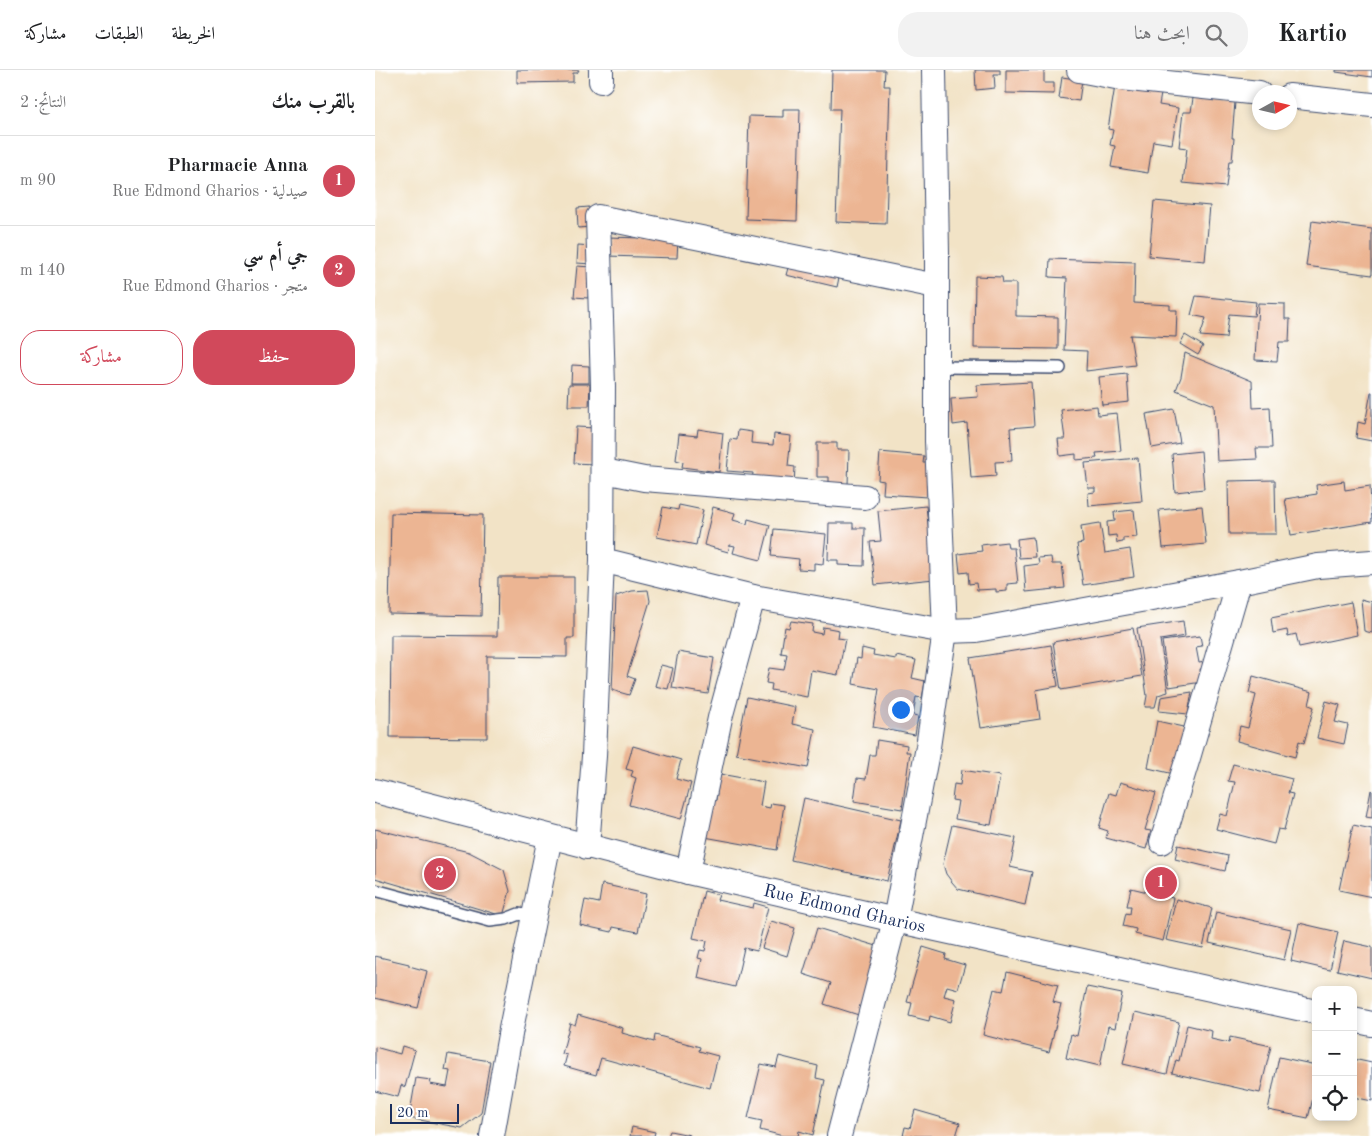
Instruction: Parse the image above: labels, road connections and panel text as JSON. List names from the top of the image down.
{
  "streets": {
    "street": ["Rue Edmond Gharios"]
  },
  "scale_bar": "20 m",
  "north": "right",
  "page": {
    "header": "Kartio",
    "search": "ابحث هنا",
    "nav": ["الخريطة", "الطبقات", "مشاركة"],
    "heading": ["بالقرب منك", "النتائج: 2"],
    "list": [
      {
        "mark": "1",
        "name": "Pharmacie Anna",
        "note": "صيدلية · Rue Edmond Gharios",
        "value": "90 m"
      },
      {
        "mark": "2",
        "name": "جي أم سي",
        "note": "متجر · Rue Edmond Gharios",
        "value": "140 m"
      }
    ],
    "buttons": ["حفظ", "مشاركة"],
    "pins": ["2", "1"],
    "map_buttons": ["+", "−"],
    "scale": "20 m"
  }
}
